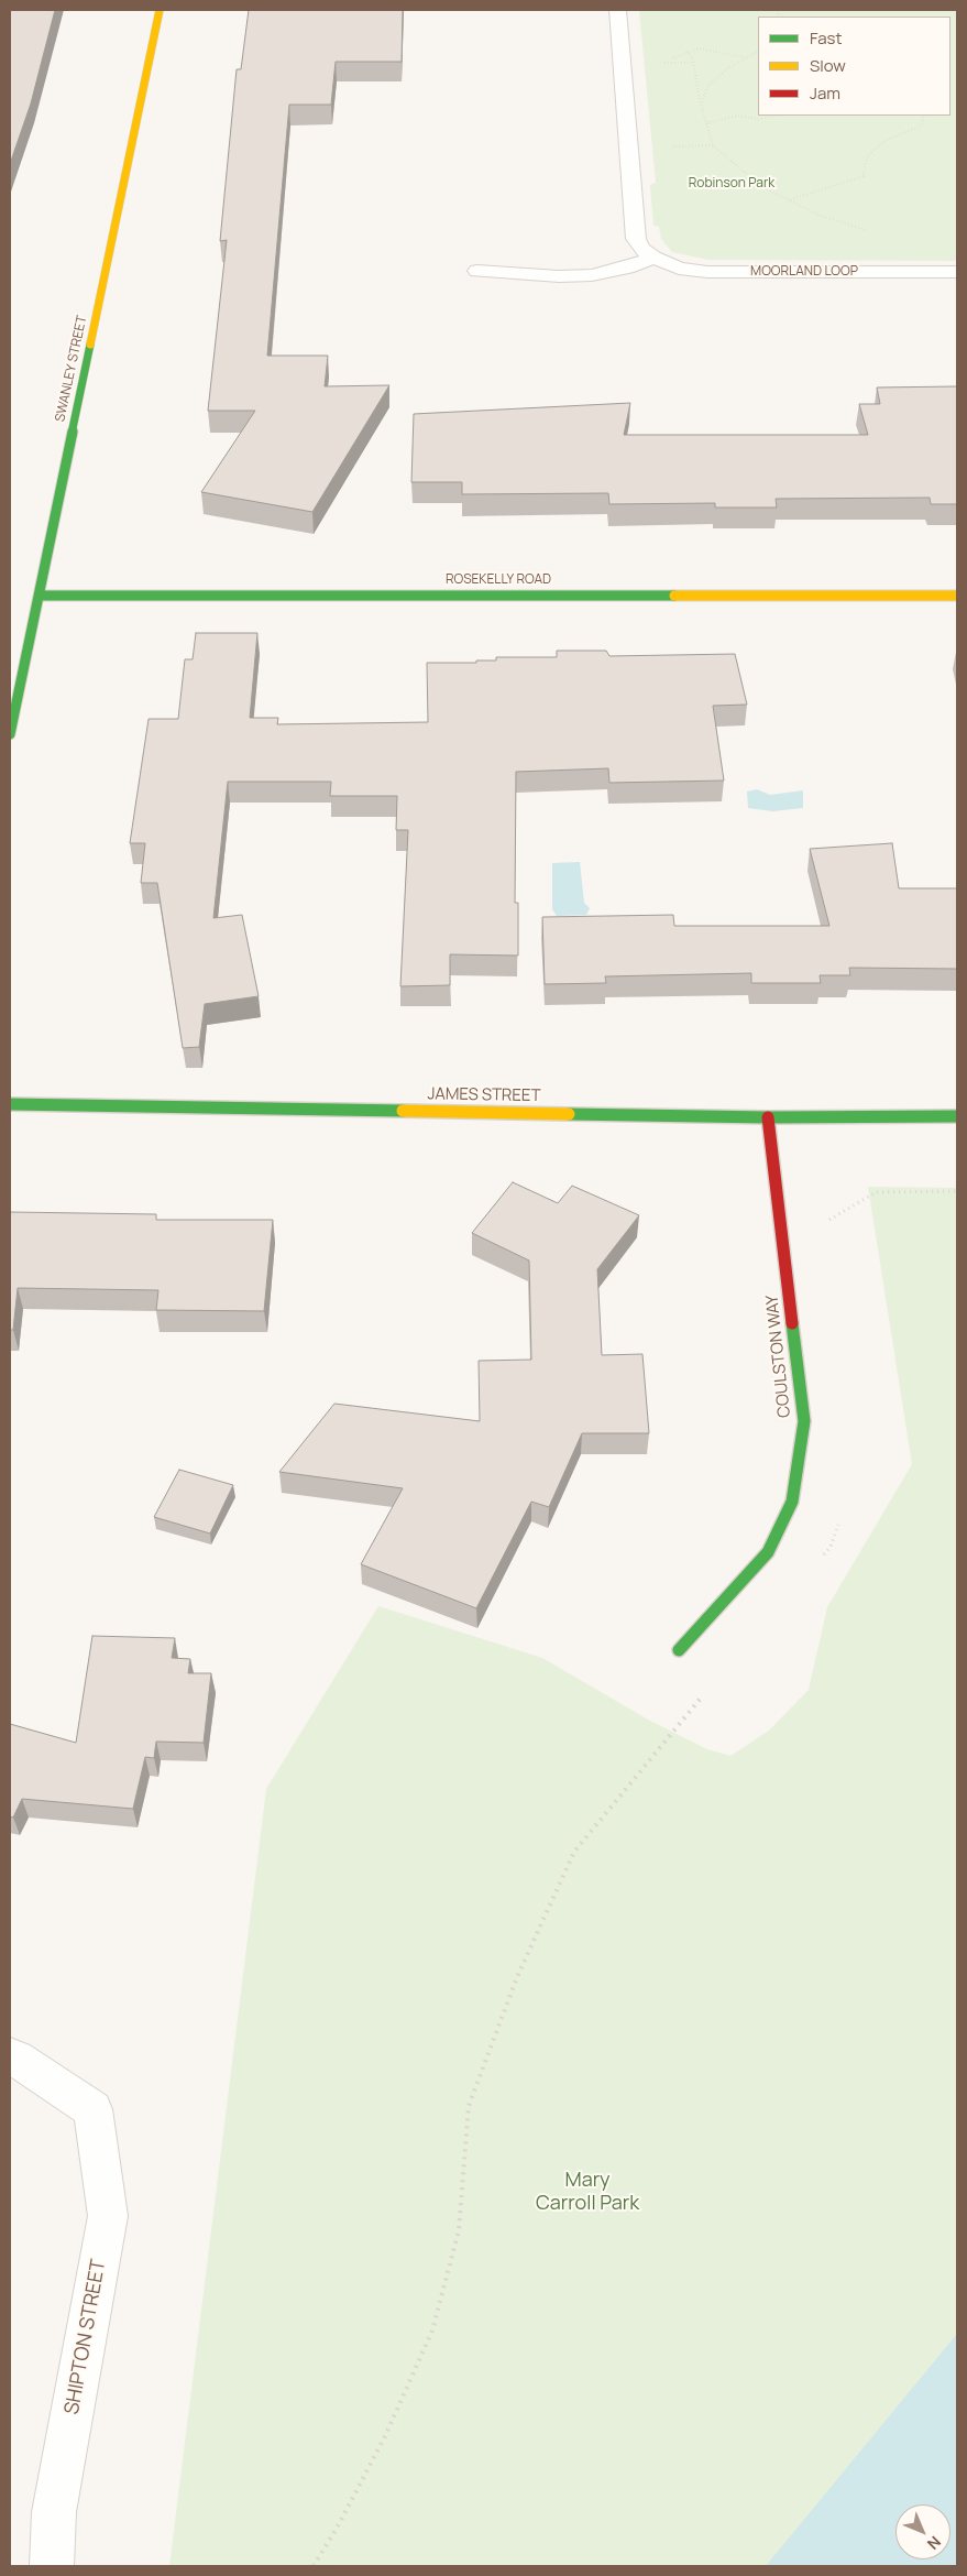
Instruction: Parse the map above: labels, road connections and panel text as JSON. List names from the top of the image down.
{
  "streets": {
    "street": [
      "MOORLAND LOOP",
      "SWANLEY STREET",
      "ROSEKELLY ROAD",
      "JAMES STREET",
      "COULSTON WAY",
      "SHIPTON STREET"
    ]
  },
  "crossings": [
    ["SWANLEY STREET", "ROSEKELLY ROAD"],
    ["JAMES STREET", "COULSTON WAY"]
  ],
  "parks": ["Robinson Park", "Mary Carroll Park"],
  "legend": ["Fast", "Slow", "Jam"],
  "north": "bottom right"
}
